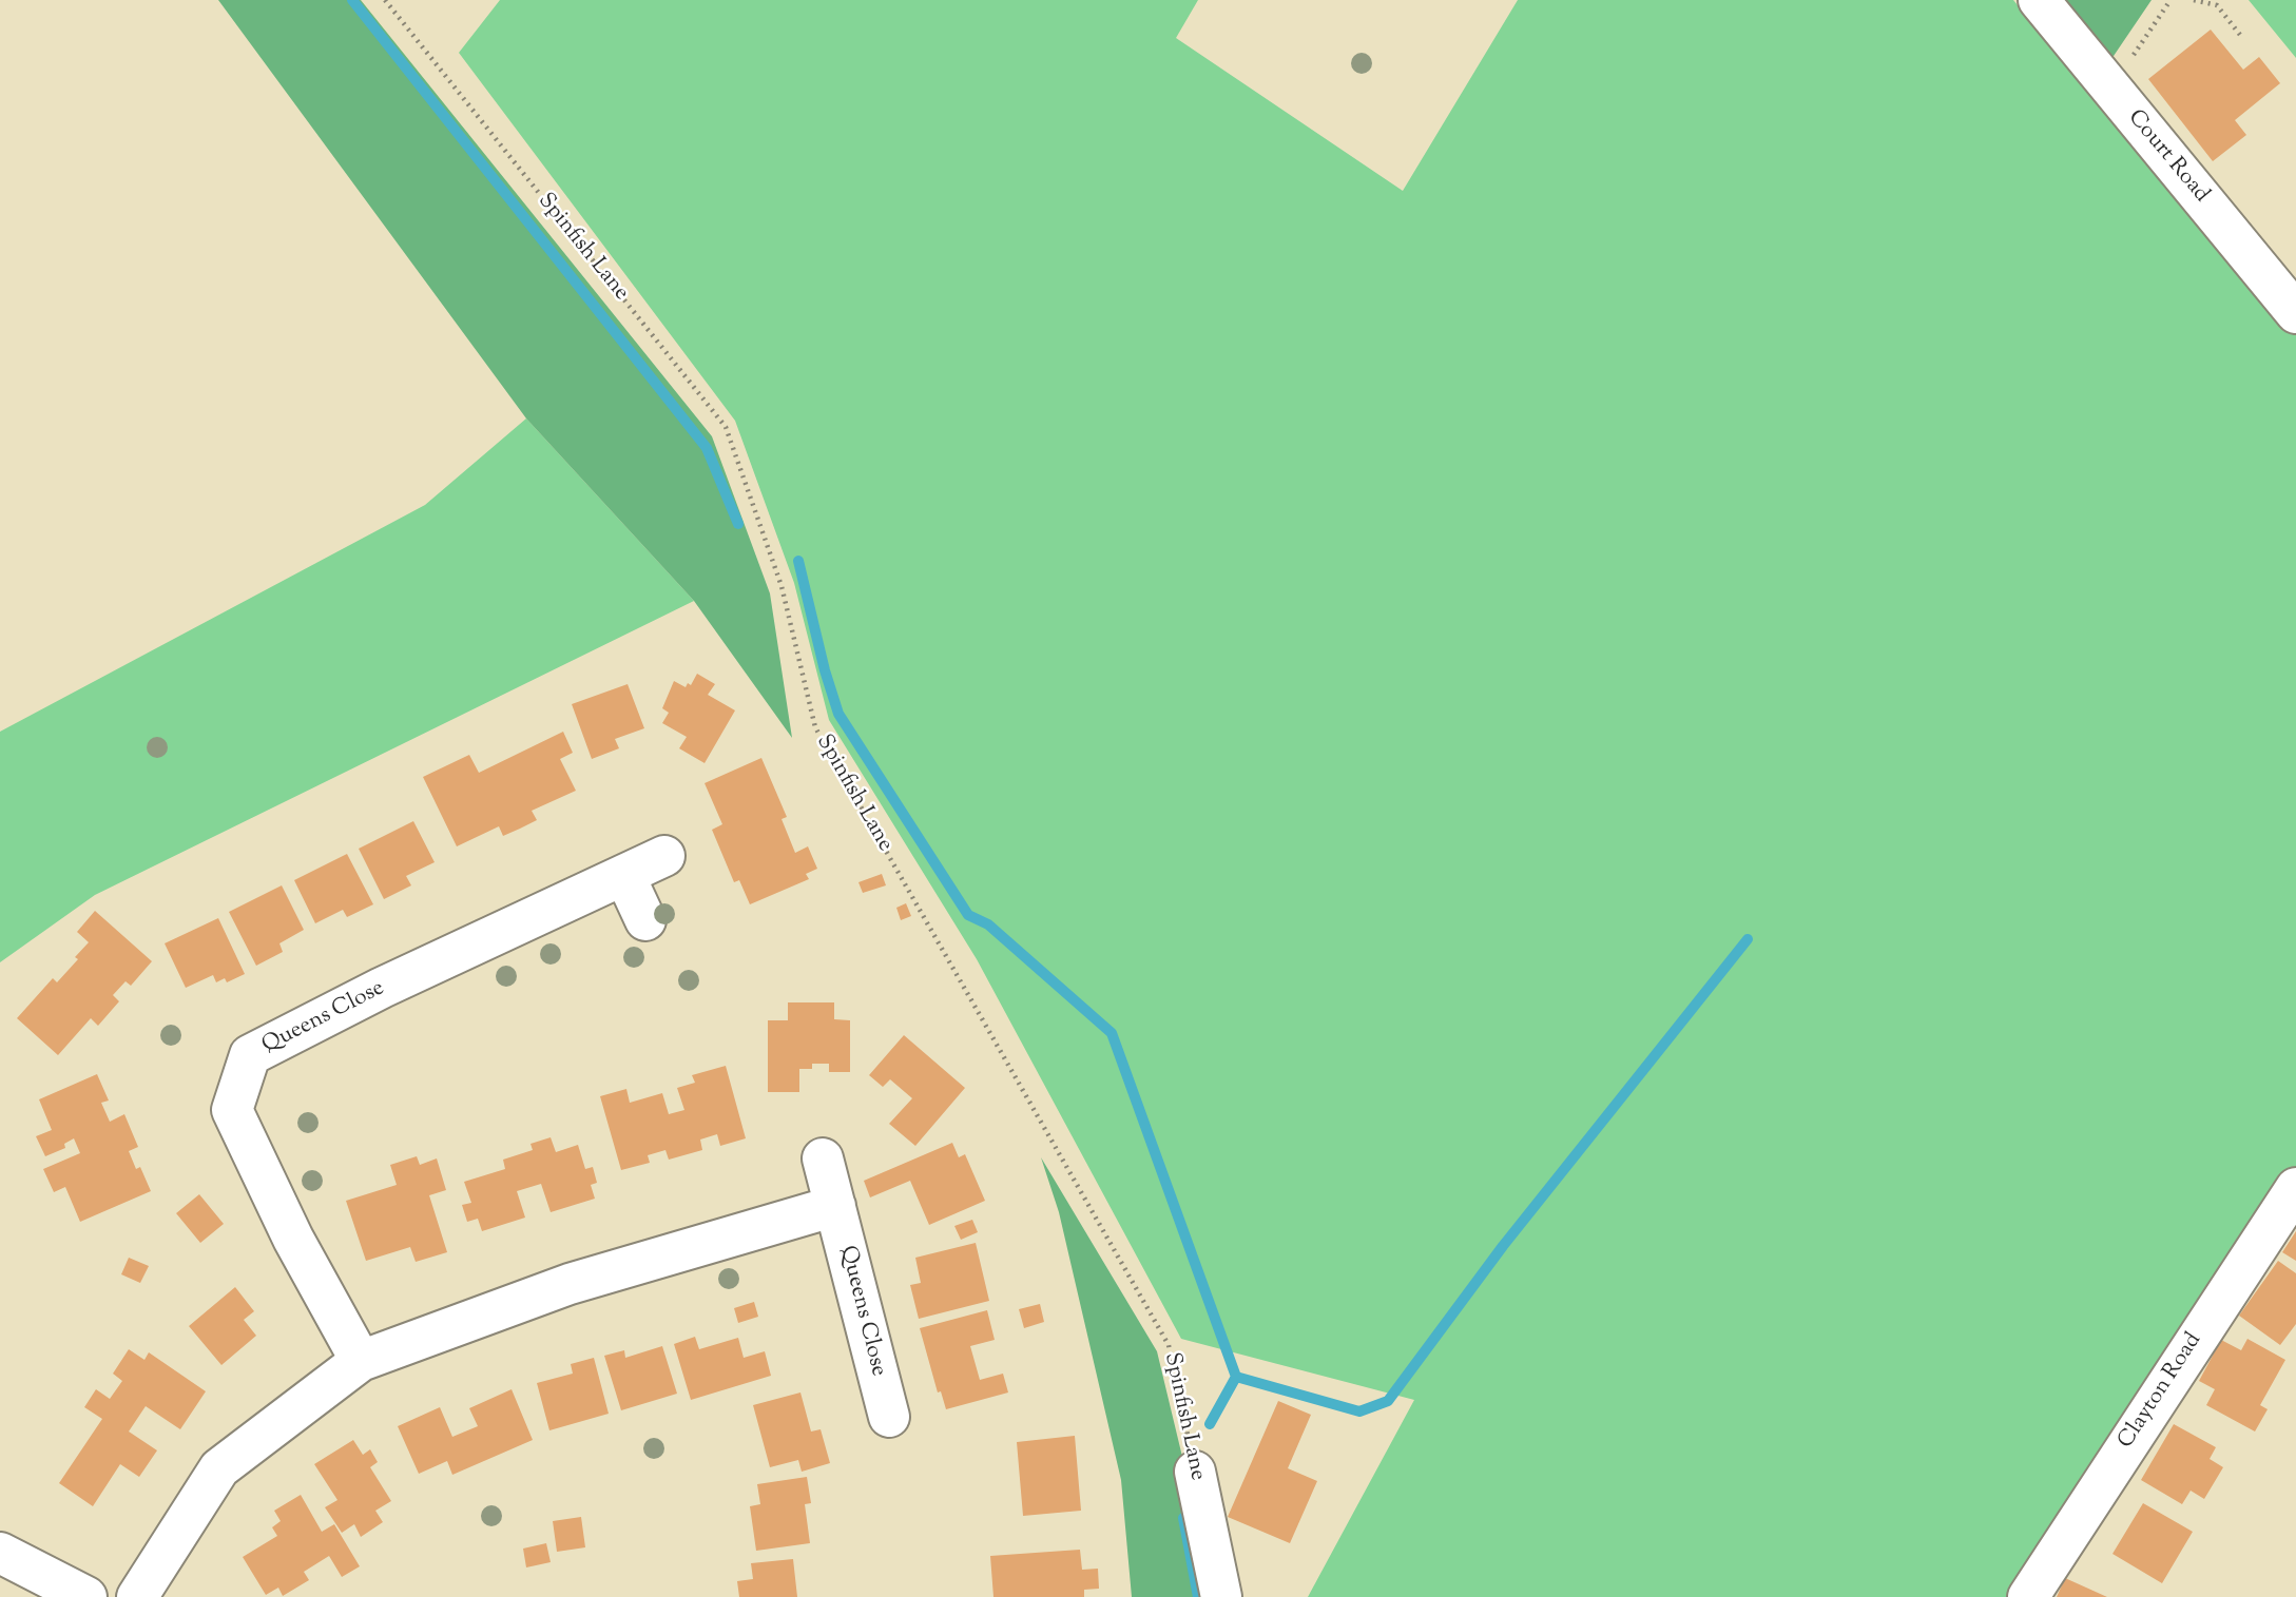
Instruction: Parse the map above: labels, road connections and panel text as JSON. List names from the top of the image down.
{
  "streets": {
    "street": [
      "Court Road",
      "Spinfish Lane",
      "Queens Close",
      "Clayton Road"
    ]
  }
}
